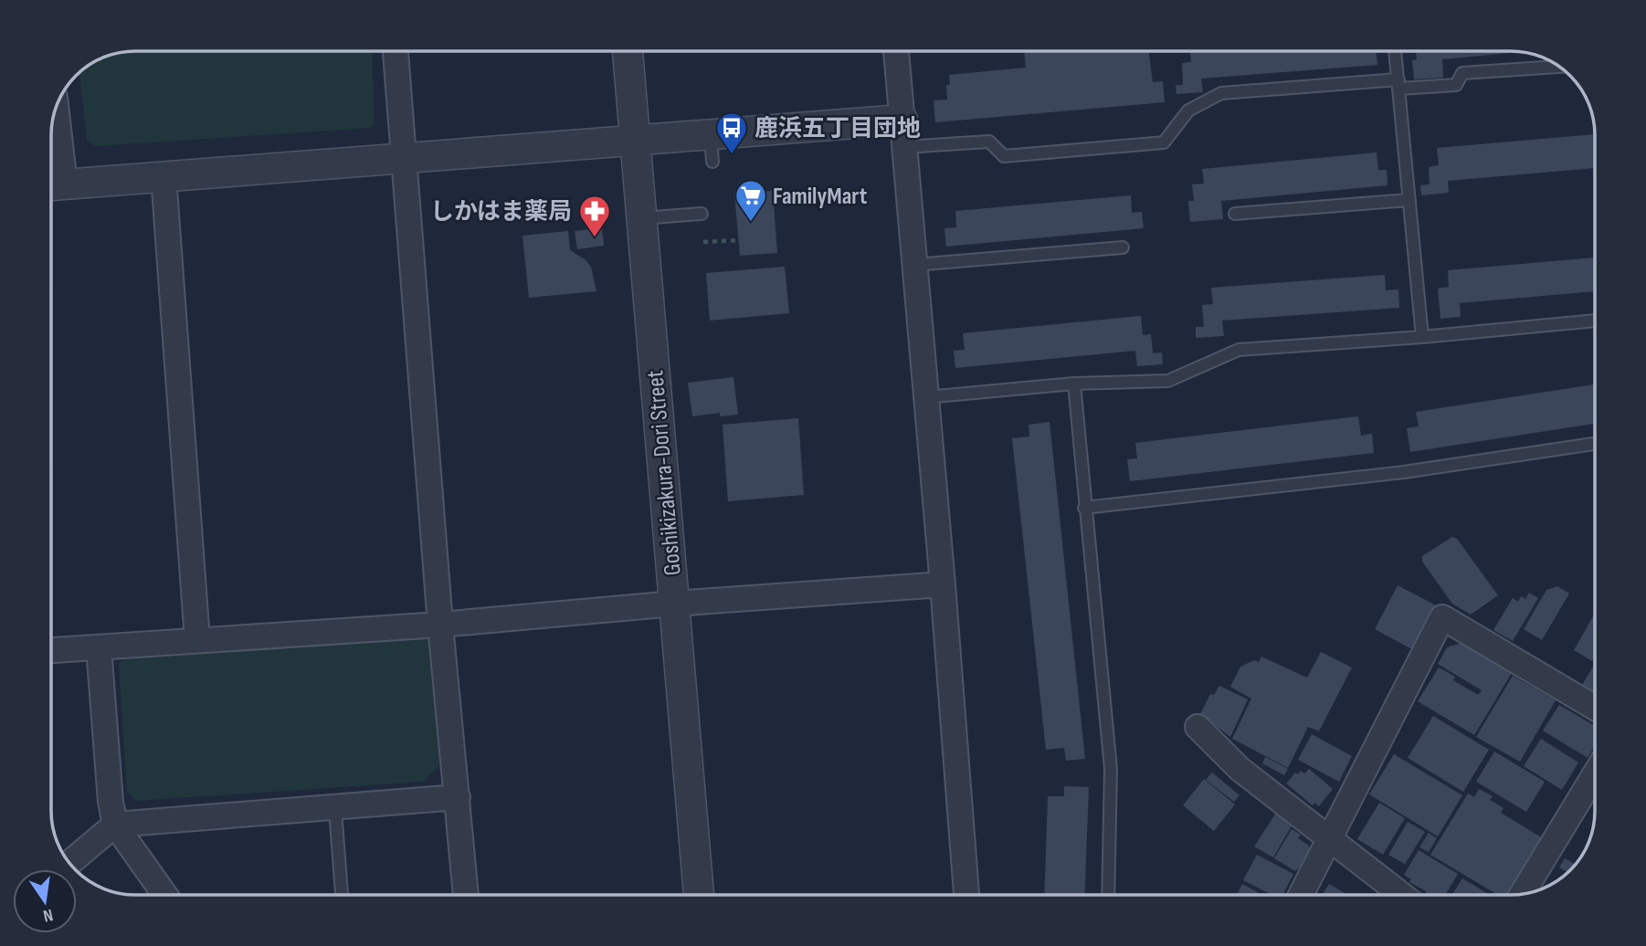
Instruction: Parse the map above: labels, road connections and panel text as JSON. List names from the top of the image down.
{
  "streets": {
    "street": ["Goshikizakura-Dori Street"]
  },
  "places": {
    "bus stop": ["鹿浜五丁目団地"],
    "supermarket": ["FamilyMart"],
    "pharmacy": ["しかはま薬局"]
  },
  "north": "bottom"
}
